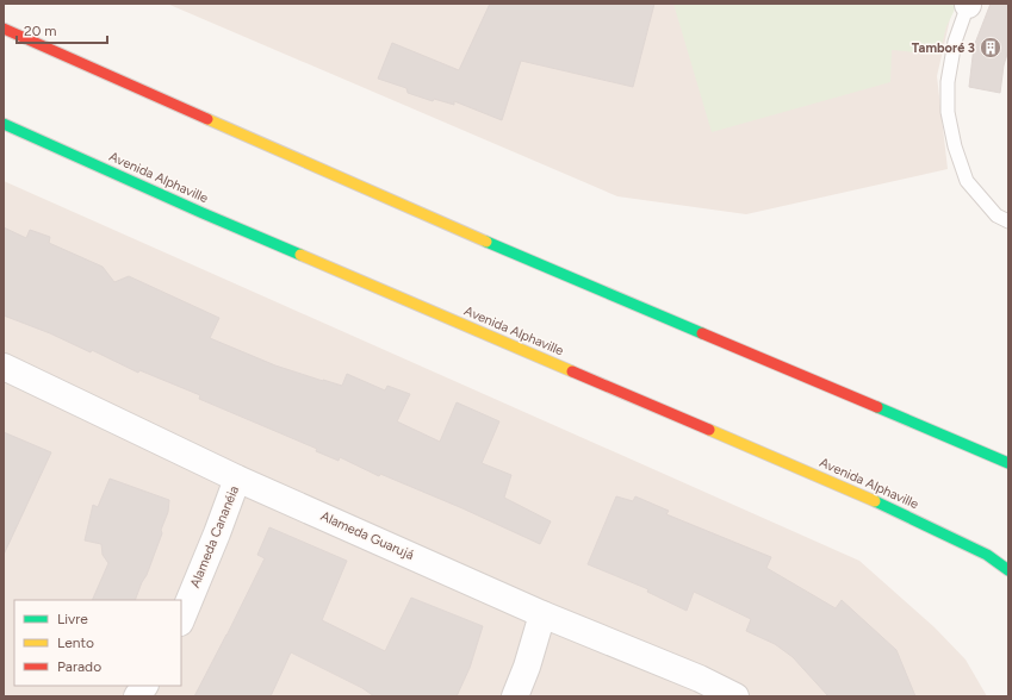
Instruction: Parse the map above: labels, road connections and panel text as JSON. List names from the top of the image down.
{
  "streets": {
    "main road": ["Avenida Alphaville"],
    "street": ["Alameda Guarujá", "Alameda Cananéia"]
  },
  "crossings": [
    ["Alameda Guarujá", "Alameda Cananéia"]
  ],
  "places": {
    "building": ["Tamboré 3"]
  },
  "legend": ["Livre", "Lento", "Parado"],
  "scale_bar": "20 m"
}
